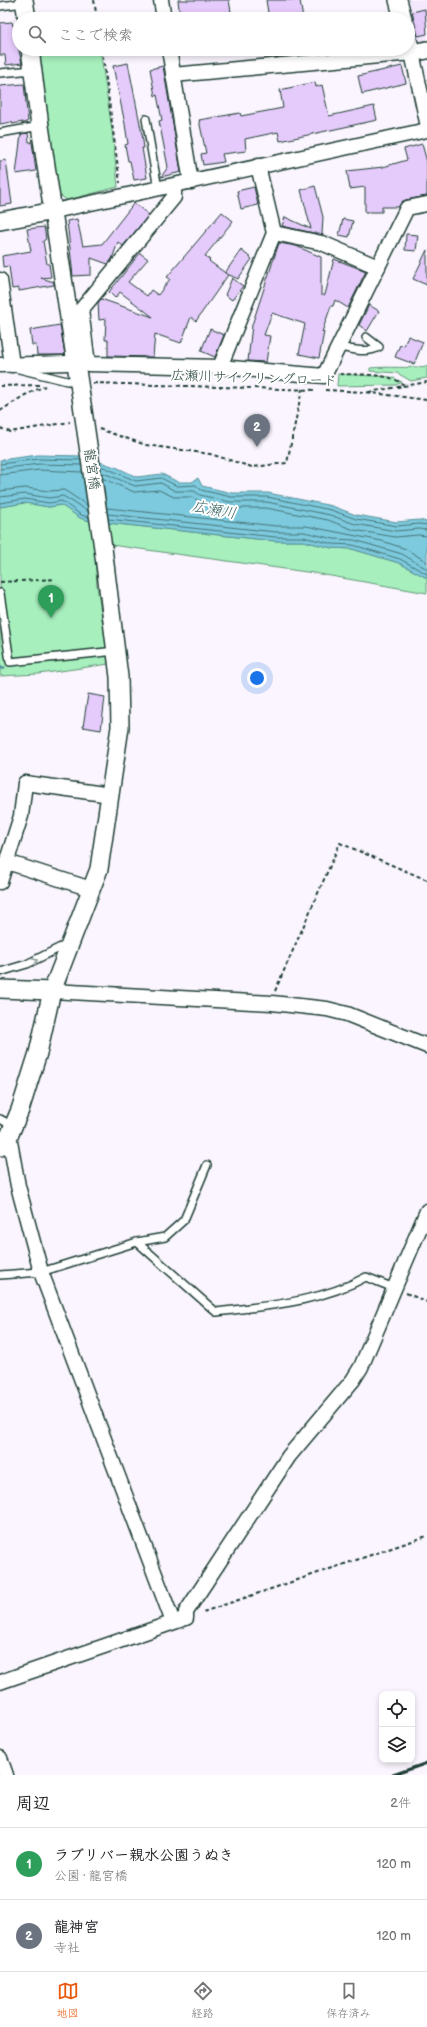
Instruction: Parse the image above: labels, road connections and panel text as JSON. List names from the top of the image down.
{
  "streets": {
    "street": ["龍宮橋"],
    "path": ["広瀬川サイクリングロード"]
  },
  "crossings": [
    ["広瀬川サイクリングロード", "龍宮橋"]
  ],
  "water": ["広瀬川"],
  "page": {
    "search": "ここで検索",
    "pins": ["2", "1"],
    "heading": ["周辺", "2件"],
    "list": [
      {
        "mark": "1",
        "name": "ラブリバー親水公園うぬき",
        "note": "公園 · 龍宮橋",
        "value": "120 m"
      },
      {
        "mark": "2",
        "name": "龍神宮",
        "note": "寺社",
        "value": "120 m"
      }
    ],
    "nav": ["地図", "経路", "保存済み"]
  }
}
